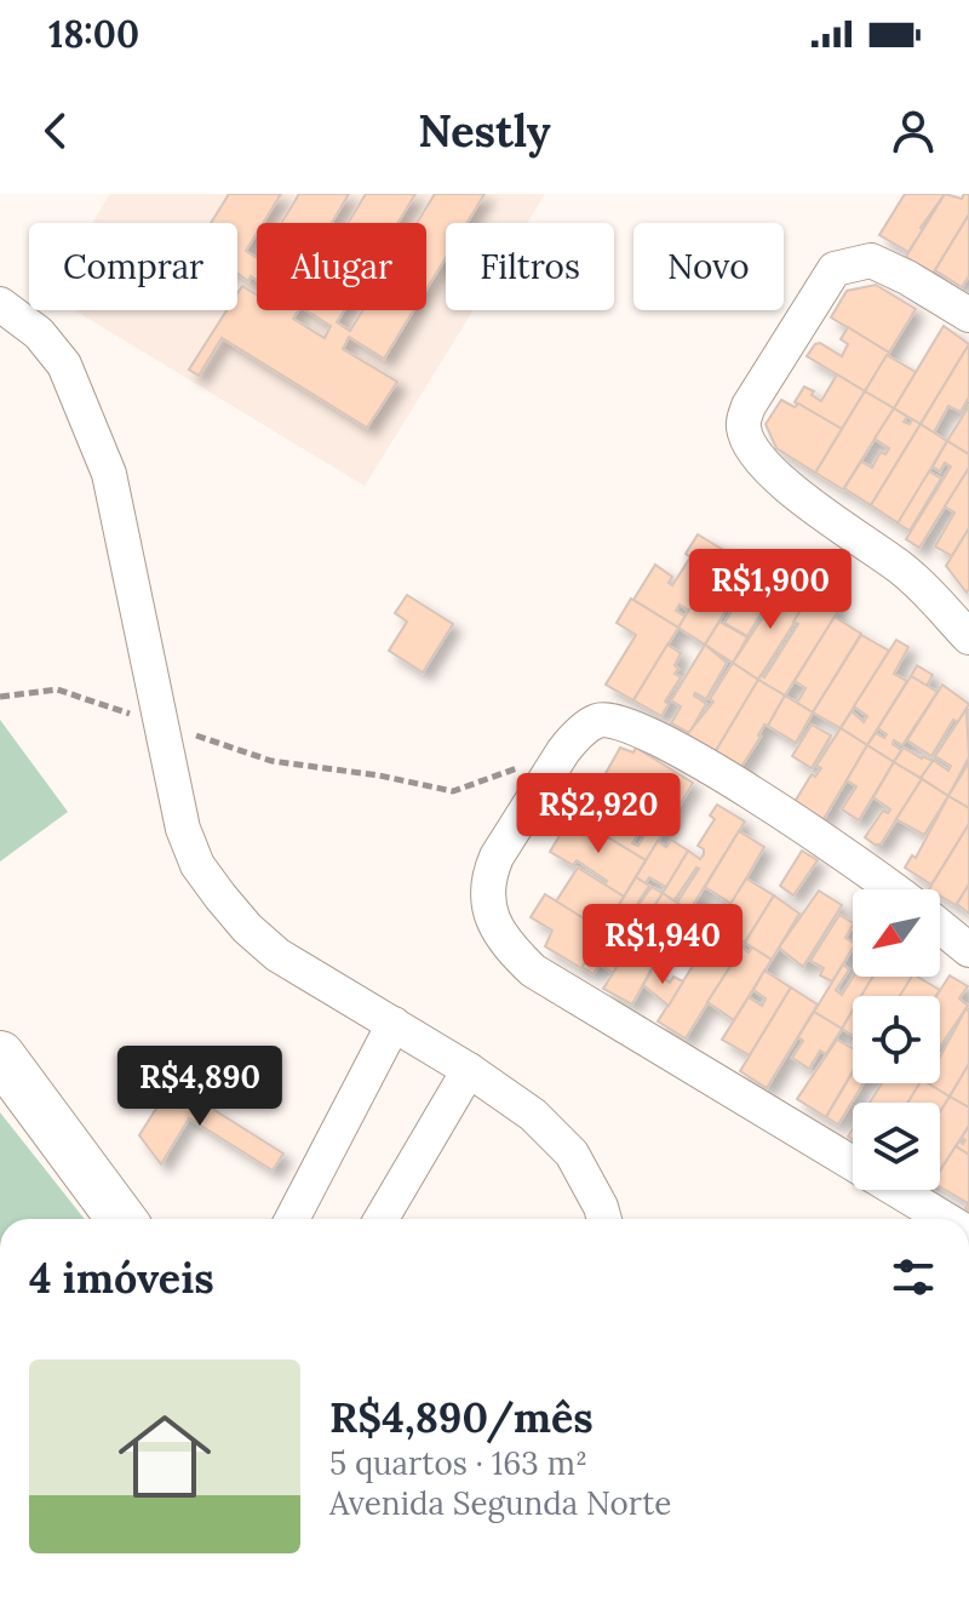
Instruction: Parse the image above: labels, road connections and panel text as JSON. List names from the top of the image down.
{
  "north": "bottom left",
  "page": {
    "status": "18:00",
    "header": "Nestly",
    "chip": [
      "Comprar",
      "Alugar",
      "Filtros",
      "Novo"
    ],
    "price": [
      "R$1,900",
      "R$2,920",
      "R$1,940",
      "R$4,890"
    ],
    "heading": "4 imóveis",
    "list": [
      {
        "name": "R$4,890/mês",
        "note": "5 quartos · 163 m² · Avenida Segunda Norte"
      }
    ]
  }
}
